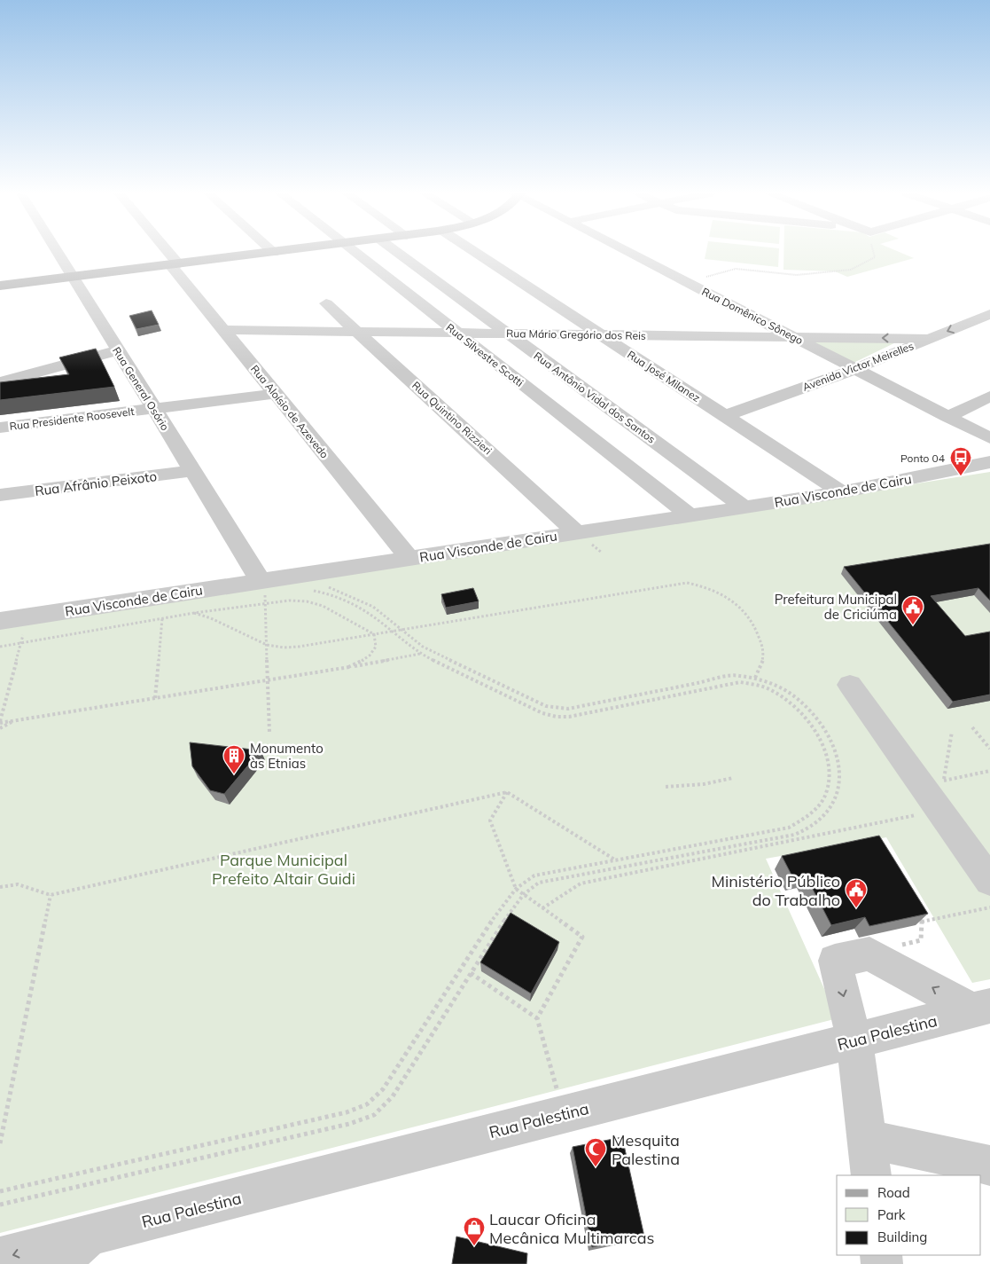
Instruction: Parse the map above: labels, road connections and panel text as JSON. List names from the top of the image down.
{
  "streets": {
    "street": [
      "Rua Domênico Sônego",
      "Rua Mário Gregório dos Reis",
      "Rua Silvestre Scotti",
      "Avenida Victor Meirelles",
      "Rua José Milanez",
      "Rua General Osório",
      "Rua Antônio Vidal dos Santos",
      "Rua Aloísio de Azevedo",
      "Rua Quintino Rizzieri",
      "Rua Presidente Roosevelt",
      "Rua Afrânio Peixoto",
      "Rua Visconde de Cairu",
      "Rua Palestina"
    ]
  },
  "crossings": [
    ["Rua Domênico Sônego", "Rua Mário Gregório dos Reis"],
    ["Rua Domênico Sônego", "Avenida Victor Meirelles"],
    ["Rua Mário Gregório dos Reis", "Rua Silvestre Scotti"],
    ["Rua Mário Gregório dos Reis", "Avenida Victor Meirelles"],
    ["Rua Mário Gregório dos Reis", "Rua José Milanez"],
    ["Rua Mário Gregório dos Reis", "Rua Antônio Vidal dos Santos"],
    ["Rua Mário Gregório dos Reis", "Rua Aloísio de Azevedo"],
    ["Rua Mário Gregório dos Reis", "Rua Quintino Rizzieri"],
    ["Rua Silvestre Scotti", "Rua Visconde de Cairu"],
    ["Avenida Victor Meirelles", "Rua José Milanez"],
    ["Rua José Milanez", "Rua Visconde de Cairu"],
    ["Rua General Osório", "Rua Presidente Roosevelt"],
    ["Rua General Osório", "Rua Afrânio Peixoto"],
    ["Rua General Osório", "Rua Visconde de Cairu"],
    ["Rua Antônio Vidal dos Santos", "Rua Visconde de Cairu"],
    ["Rua Aloísio de Azevedo", "Rua Presidente Roosevelt"],
    ["Rua Aloísio de Azevedo", "Rua Visconde de Cairu"],
    ["Rua Quintino Rizzieri", "Rua Visconde de Cairu"]
  ],
  "parks": ["Parque Municipal Prefeito Altair Guidi"],
  "places": {
    "bus stop": ["Ponto 04"],
    "public building": ["Prefeitura Municipal de Criciúma", "Ministério Público do Trabalho"],
    "building": ["Monumento às Etnias"],
    "mosque": ["Mesquita Palestina"],
    "shop": ["Laucar Oficina Mecânica Multimarcas"]
  },
  "legend": ["Road", "Park", "Building"]
}
